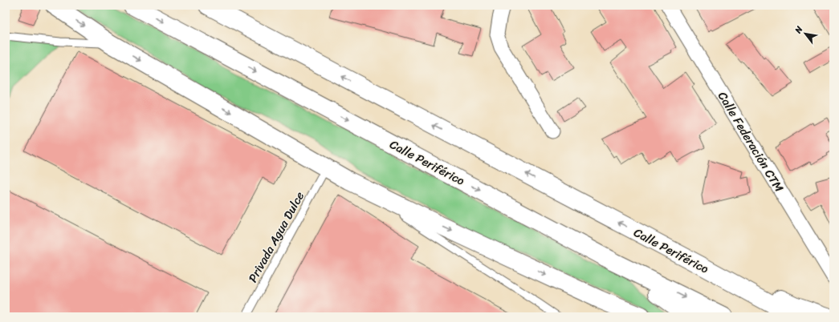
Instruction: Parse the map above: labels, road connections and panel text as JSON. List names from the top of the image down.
{
  "streets": {
    "highway": ["Calle Periférico"],
    "street": ["Calle Federación CTM"],
    "lane": ["Privada Agua Dulce"]
  },
  "north": "top left"
}
